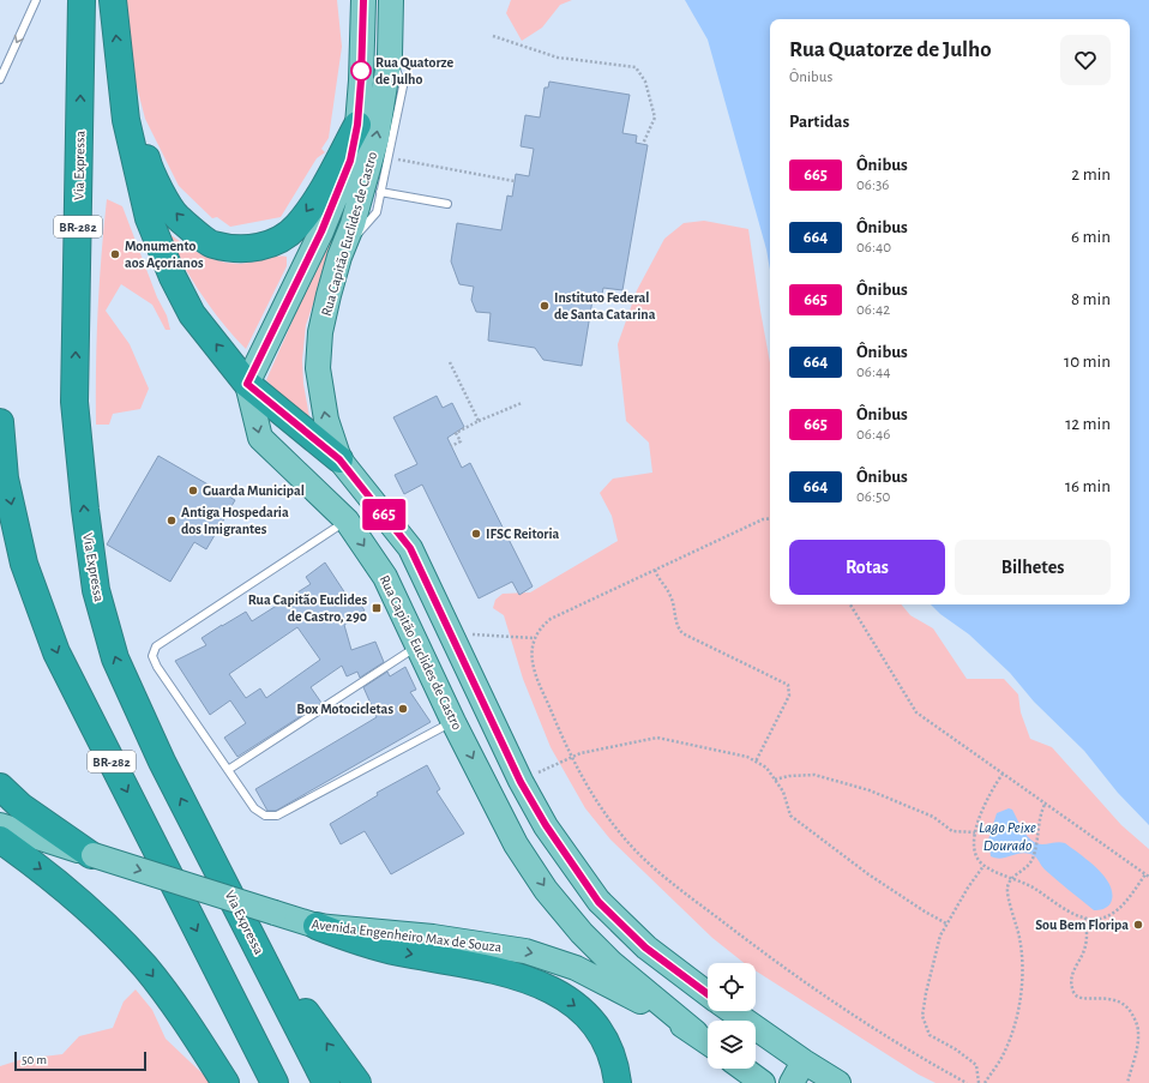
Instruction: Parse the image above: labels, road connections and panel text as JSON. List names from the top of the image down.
{
  "streets": {
    "highway": ["Via Expressa", "BR-282"],
    "main road": ["Rua Capitão Euclides de Castro", "Avenida Engenheiro Max de Souza"]
  },
  "crossings": [
    ["Rua Capitão Euclides de Castro", "Avenida Engenheiro Max de Souza"]
  ],
  "one_way": ["Avenida Engenheiro Max de Souza"],
  "water": ["Lago Peixe Dourado"],
  "places": {
    "other": [
      "Rua Quatorze de Julho",
      "Monumento aos Açorianos",
      "Instituto Federal de Santa Catarina",
      "Guarda Municipal",
      "Antiga Hospedaria dos Imigrantes",
      "IFSC Reitoria",
      "Box Motocicletas",
      "Sou Bem Floripa"
    ],
    "transit": ["Rua Capitão Euclides de Castro, 290"]
  },
  "lines": ["bus line 665"],
  "scale_bar": "50 m",
  "page": {
    "on_map": "665",
    "heading": [
      ["Rua Quatorze de Julho", "Ônibus"],
      "Partidas"
    ],
    "list": [
      {
        "mark": "665",
        "name": "Ônibus",
        "note": "06:36",
        "value": "2 min"
      },
      {
        "mark": "664",
        "name": "Ônibus",
        "note": "06:40",
        "value": "6 min"
      },
      {
        "mark": "665",
        "name": "Ônibus",
        "note": "06:42",
        "value": "8 min"
      },
      {
        "mark": "664",
        "name": "Ônibus",
        "note": "06:44",
        "value": "10 min"
      },
      {
        "mark": "665",
        "name": "Ônibus",
        "note": "06:46",
        "value": "12 min"
      },
      {
        "mark": "664",
        "name": "Ônibus",
        "note": "06:50",
        "value": "16 min"
      }
    ],
    "buttons": ["Rotas", "Bilhetes"],
    "scale": "50 m"
  }
}
